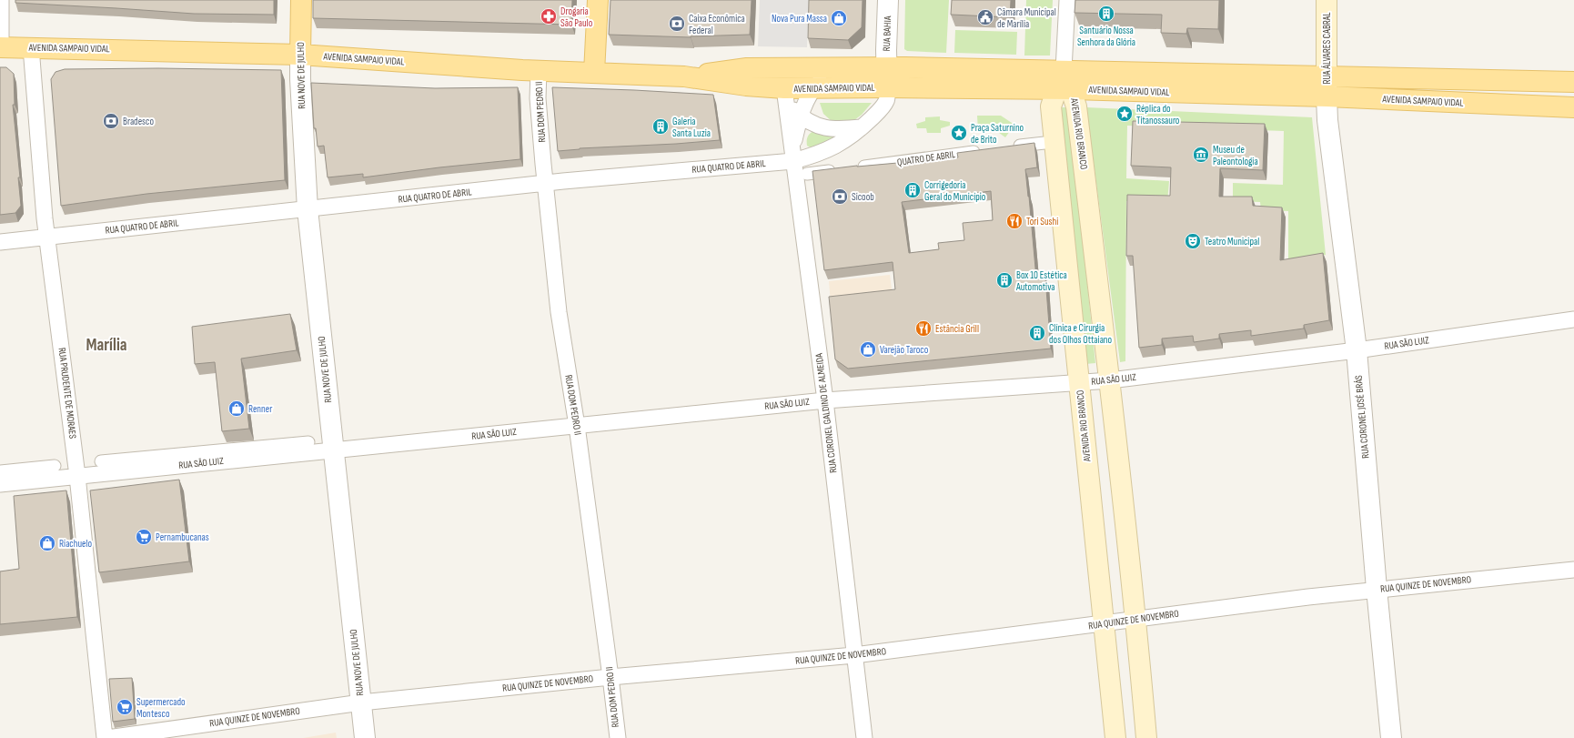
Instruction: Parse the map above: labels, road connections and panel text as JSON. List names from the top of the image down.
{
  "streets": {
    "main road": [
      "AVENIDA SAMPAIO VIDAL",
      "RUA ÁLVARES CABRAL",
      "RUA NOVE DE JULHO",
      "AVENIDA RIO BRANCO"
    ],
    "street": [
      "RUA BAHIA",
      "RUA DOM PEDRO II",
      "QUATRO DE ABRIL",
      "RUA QUATRO DE ABRIL",
      "RUA SÃO LUIZ",
      "RUA PRUDENTE DE MORAES",
      "RUA CORONEL GALDINO DE ALMEIDA",
      "RUA CORONEL JOSÉ BRÁS",
      "RUA QUINZE DE NOVEMBRO"
    ]
  },
  "crossings": [
    ["RUA BAHIA", "AVENIDA SAMPAIO VIDAL"],
    ["RUA BAHIA", "RUA QUATRO DE ABRIL"],
    ["AVENIDA SAMPAIO VIDAL", "RUA ÁLVARES CABRAL"],
    ["AVENIDA SAMPAIO VIDAL", "RUA NOVE DE JULHO"],
    ["AVENIDA SAMPAIO VIDAL", "RUA DOM PEDRO II"],
    ["AVENIDA SAMPAIO VIDAL", "AVENIDA RIO BRANCO"],
    ["AVENIDA SAMPAIO VIDAL", "RUA QUATRO DE ABRIL"],
    ["AVENIDA SAMPAIO VIDAL", "RUA PRUDENTE DE MORAES"],
    ["AVENIDA SAMPAIO VIDAL", "RUA CORONEL GALDINO DE ALMEIDA"],
    ["AVENIDA SAMPAIO VIDAL", "RUA CORONEL JOSÉ BRÁS"],
    ["RUA ÁLVARES CABRAL", "RUA CORONEL JOSÉ BRÁS"],
    ["RUA NOVE DE JULHO", "RUA QUATRO DE ABRIL"],
    ["RUA NOVE DE JULHO", "RUA SÃO LUIZ"],
    ["RUA NOVE DE JULHO", "RUA QUINZE DE NOVEMBRO"],
    ["RUA DOM PEDRO II", "RUA QUATRO DE ABRIL"],
    ["RUA DOM PEDRO II", "RUA SÃO LUIZ"],
    ["RUA DOM PEDRO II", "RUA QUINZE DE NOVEMBRO"],
    ["AVENIDA RIO BRANCO", "RUA SÃO LUIZ"],
    ["AVENIDA RIO BRANCO", "RUA QUINZE DE NOVEMBRO"],
    ["RUA QUATRO DE ABRIL", "RUA PRUDENTE DE MORAES"],
    ["RUA QUATRO DE ABRIL", "RUA CORONEL GALDINO DE ALMEIDA"],
    ["RUA SÃO LUIZ", "RUA PRUDENTE DE MORAES"],
    ["RUA SÃO LUIZ", "RUA CORONEL GALDINO DE ALMEIDA"],
    ["RUA SÃO LUIZ", "RUA CORONEL JOSÉ BRÁS"],
    ["RUA PRUDENTE DE MORAES", "RUA QUINZE DE NOVEMBRO"],
    ["RUA CORONEL GALDINO DE ALMEIDA", "RUA QUINZE DE NOVEMBRO"],
    ["RUA CORONEL JOSÉ BRÁS", "RUA QUINZE DE NOVEMBRO"]
  ],
  "districts": ["Marília"],
  "places": {
    "building": [
      "Santuário Nossa Senhora da Glória",
      "Galeria Santa Luzia",
      "Corrigedoria Geral do Município",
      "Box 10 Estética Automotiva",
      "Clínica e Cirurgia dos Olhos Ottaiano"
    ],
    "pharmacy": ["Drogaria São Paulo"],
    "public building": ["Câmara Municipal de Marília"],
    "shop": [
      "Nova Pura Massa",
      "Varejão Taroco",
      "Renner",
      "Riachuelo"
    ],
    "bank": ["Caixa Econômica Federal", "Bradesco", "Sicoob"],
    "place": ["Réplica do Titanossauro", "Praça Saturnino de Brito"],
    "museum": ["Museu de Paleontologia"],
    "restaurant": ["Tori Sushi", "Estância Grill"],
    "theatre": ["Teatro Municipal"],
    "supermarket": ["Pernambucanas", "Supermercado Montesco"]
  }
}
